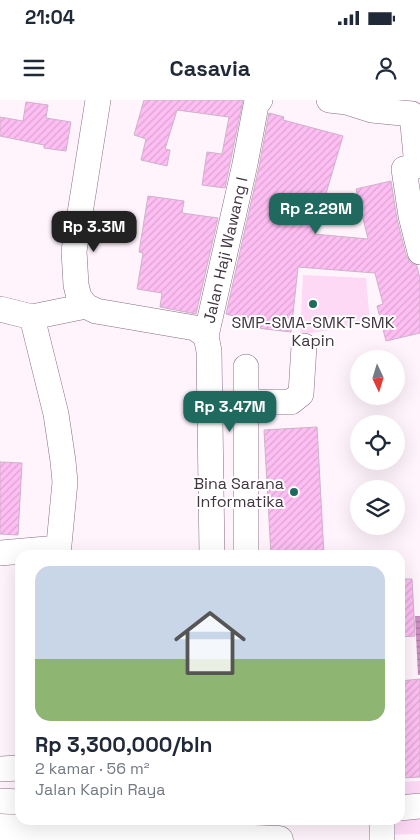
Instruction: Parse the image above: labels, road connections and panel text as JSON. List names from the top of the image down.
{
  "streets": {
    "street": ["Jalan Haji Wawang I"]
  },
  "places": ["SMP-SMA-SMKT-SMK Kapin", "Bina Sarana Informatika"],
  "north": "bottom",
  "page": {
    "status": "21:04",
    "header": "Casavia",
    "price": ["Rp 2.29M", "Rp 3.3M", "Rp 3.47M"],
    "list": [
      {
        "name": "Rp 3,300,000/bln",
        "note": "2 kamar · 56 m² · Jalan Kapin Raya"
      }
    ]
  }
}
